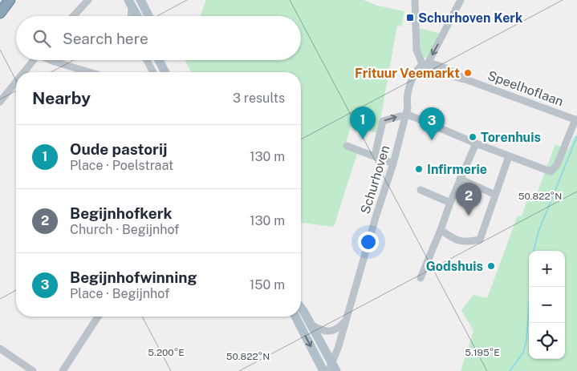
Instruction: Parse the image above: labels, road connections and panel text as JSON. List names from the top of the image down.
{
  "streets": {
    "street": ["Speelhoflaan", "Schurhoven"]
  },
  "crossings": [
    ["Speelhoflaan", "Schurhoven"]
  ],
  "places": {
    "transit": ["Schurhoven Kerk"],
    "other": [
      "Frituur Veemarkt",
      "Torenhuis",
      "Infirmerie",
      "Godshuis"
    ]
  },
  "page": {
    "search": "Search here",
    "heading": ["Nearby", "3 results"],
    "pins": ["1", "3", "2"],
    "list": [
      {
        "mark": "1",
        "name": "Oude pastorij",
        "note": "Place · Poelstraat",
        "value": "130 m"
      },
      {
        "mark": "2",
        "name": "Begijnhofkerk",
        "note": "Church · Begijnhof",
        "value": "130 m"
      },
      {
        "mark": "3",
        "name": "Begijnhofwinning",
        "note": "Place · Begijnhof",
        "value": "150 m"
      }
    ],
    "map_buttons": ["+", "−"]
  },
  "coordinates": ["50.822°N", "5.200°E", "5.195°E"]
}
